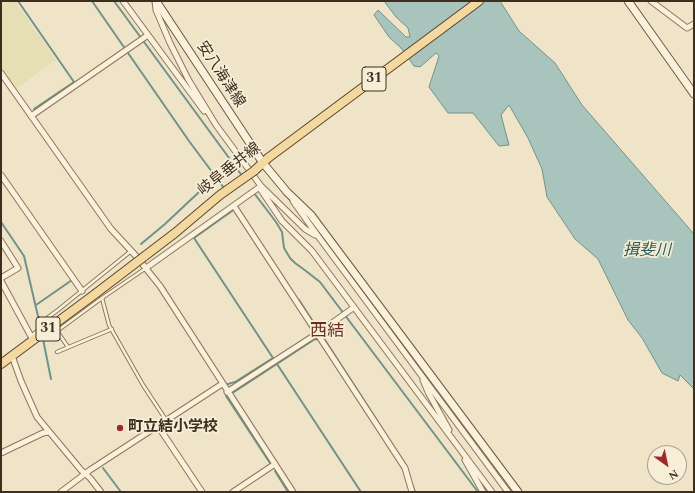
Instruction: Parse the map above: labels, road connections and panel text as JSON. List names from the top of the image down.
{
  "streets": {
    "main road": ["31", "岐阜垂井線"],
    "street": ["安八海津線"]
  },
  "crossings": [
    ["安八海津線", "岐阜垂井線"]
  ],
  "districts": ["西結"],
  "water": ["揖斐川"],
  "places": ["町立結小学校"],
  "north": "bottom right"
}
